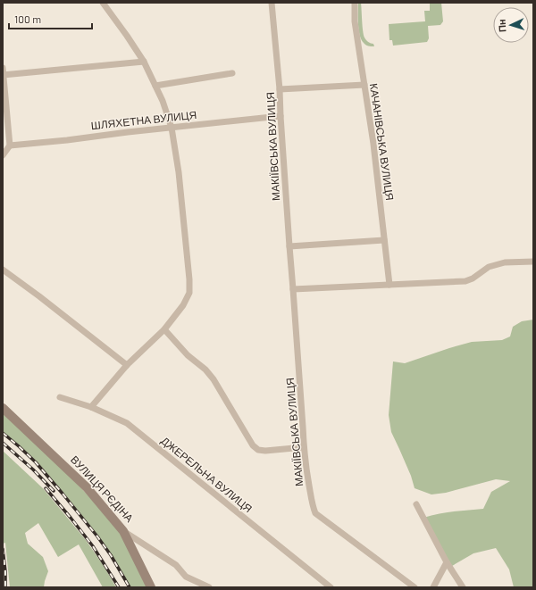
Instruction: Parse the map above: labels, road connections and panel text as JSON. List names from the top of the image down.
{
  "streets": {
    "main road": ["ВУЛИЦЯ РЄДІНА"],
    "street": [
      "ШЛЯХЕТНА ВУЛИЦЯ",
      "КАЧАНІВСЬКА ВУЛИЦЯ",
      "МАКІЇВСЬКА ВУЛИЦЯ",
      "ДЖЕРЕЛЬНА ВУЛИЦЯ"
    ]
  },
  "crossings": [
    ["ШЛЯХЕТНА ВУЛИЦЯ", "МАКІЇВСЬКА ВУЛИЦЯ"]
  ],
  "scale_bar": "100 m",
  "north": "left"
}
